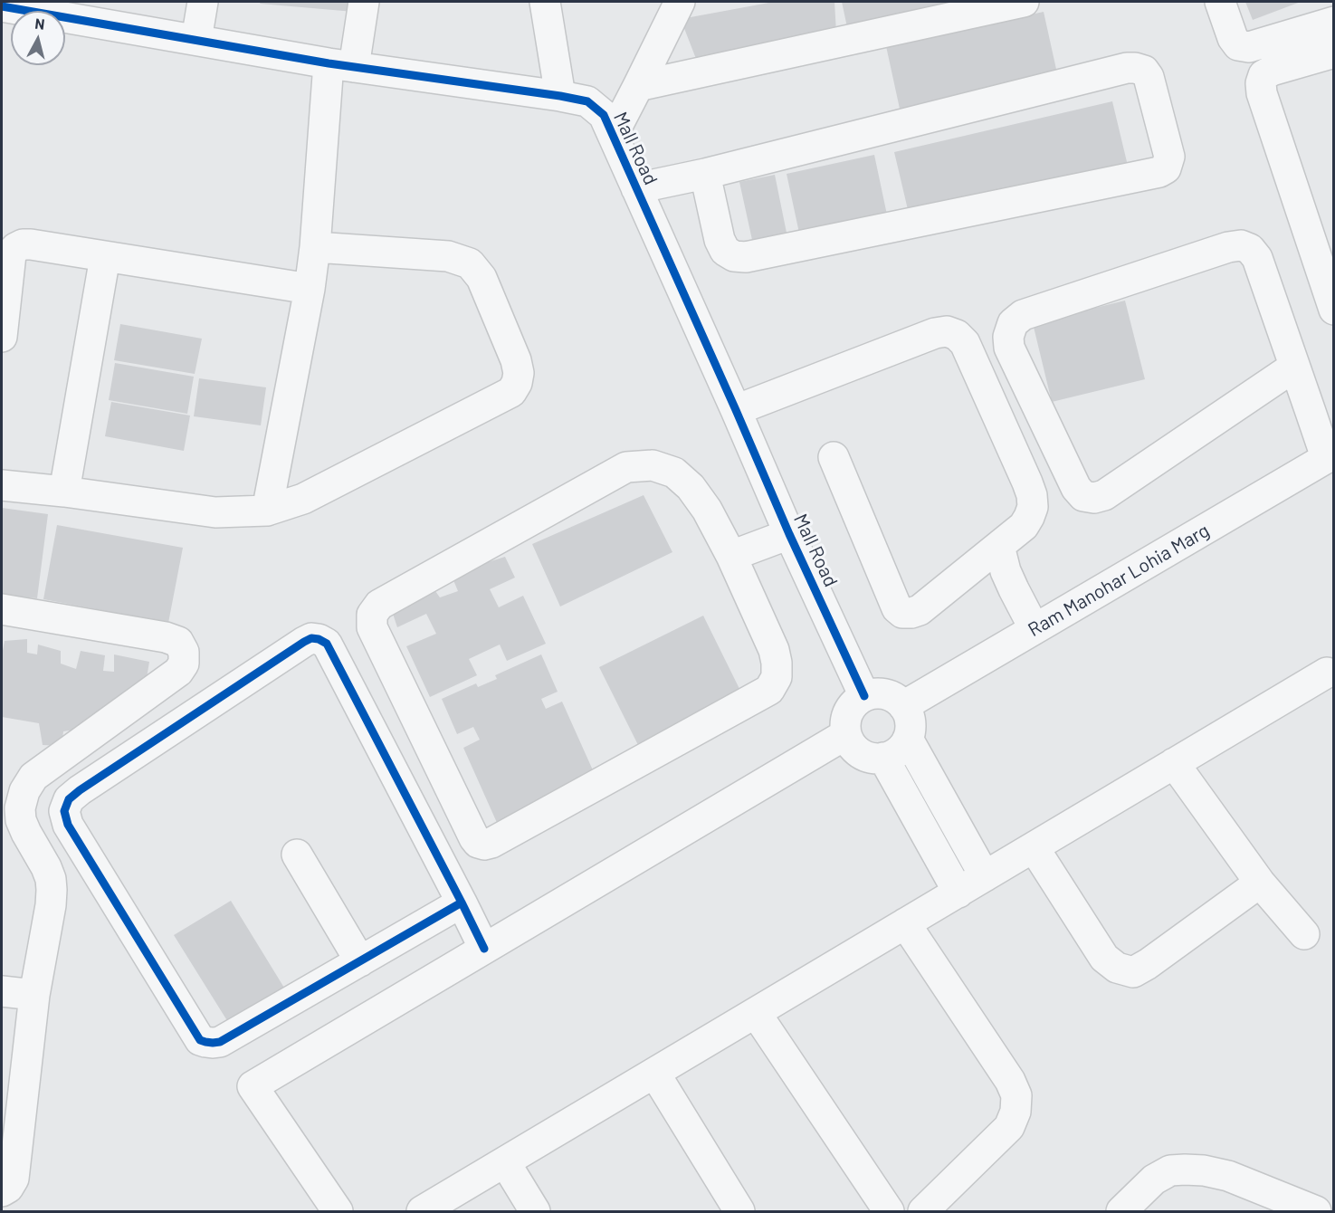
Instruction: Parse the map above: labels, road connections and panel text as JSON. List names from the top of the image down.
{
  "streets": {
    "street": ["Mall Road", "Ram Manohar Lohia Marg"]
  },
  "crossings": [
    ["Mall Road", "Ram Manohar Lohia Marg"]
  ],
  "north": "top"
}
